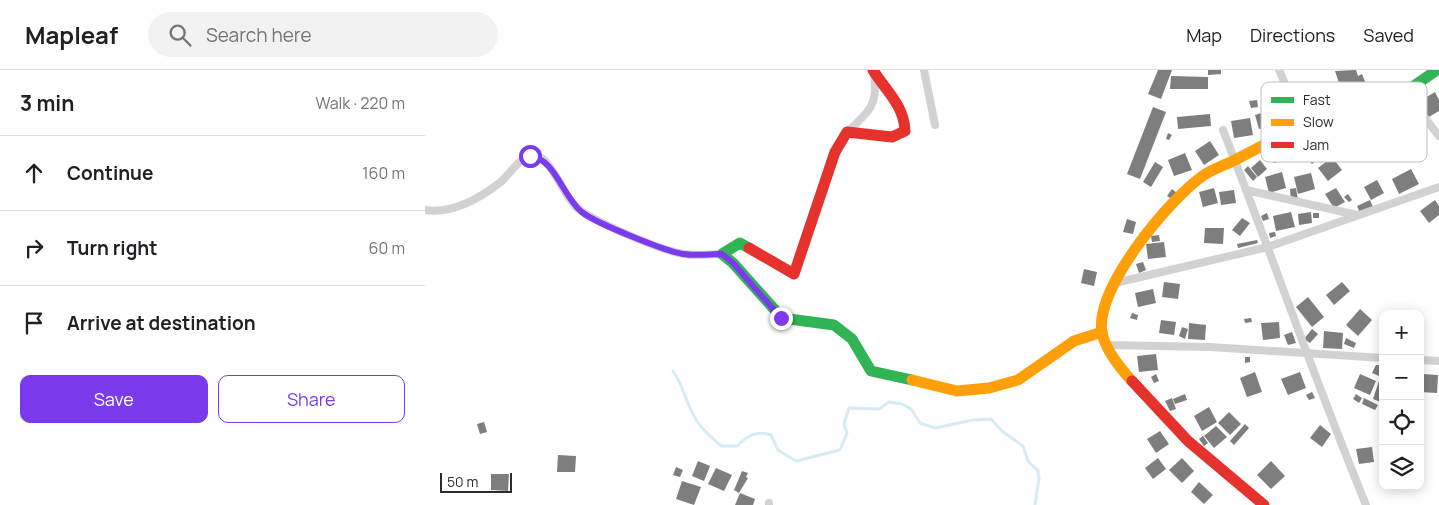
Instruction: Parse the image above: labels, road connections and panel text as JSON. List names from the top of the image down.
{
  "legend": ["Fast", "Slow", "Jam"],
  "scale_bar": "50 m",
  "page": {
    "header": "Mapleaf",
    "search": "Search here",
    "nav": ["Map", "Directions", "Saved"],
    "heading": ["3 min", "Walk · 220 m"],
    "list": [
      ["Continue", "160 m"],
      ["Turn right", "60 m"],
      "Arrive at destination"
    ],
    "map_buttons": ["+", "−"],
    "buttons": ["Save", "Share"],
    "scale": "50 m"
  }
}
